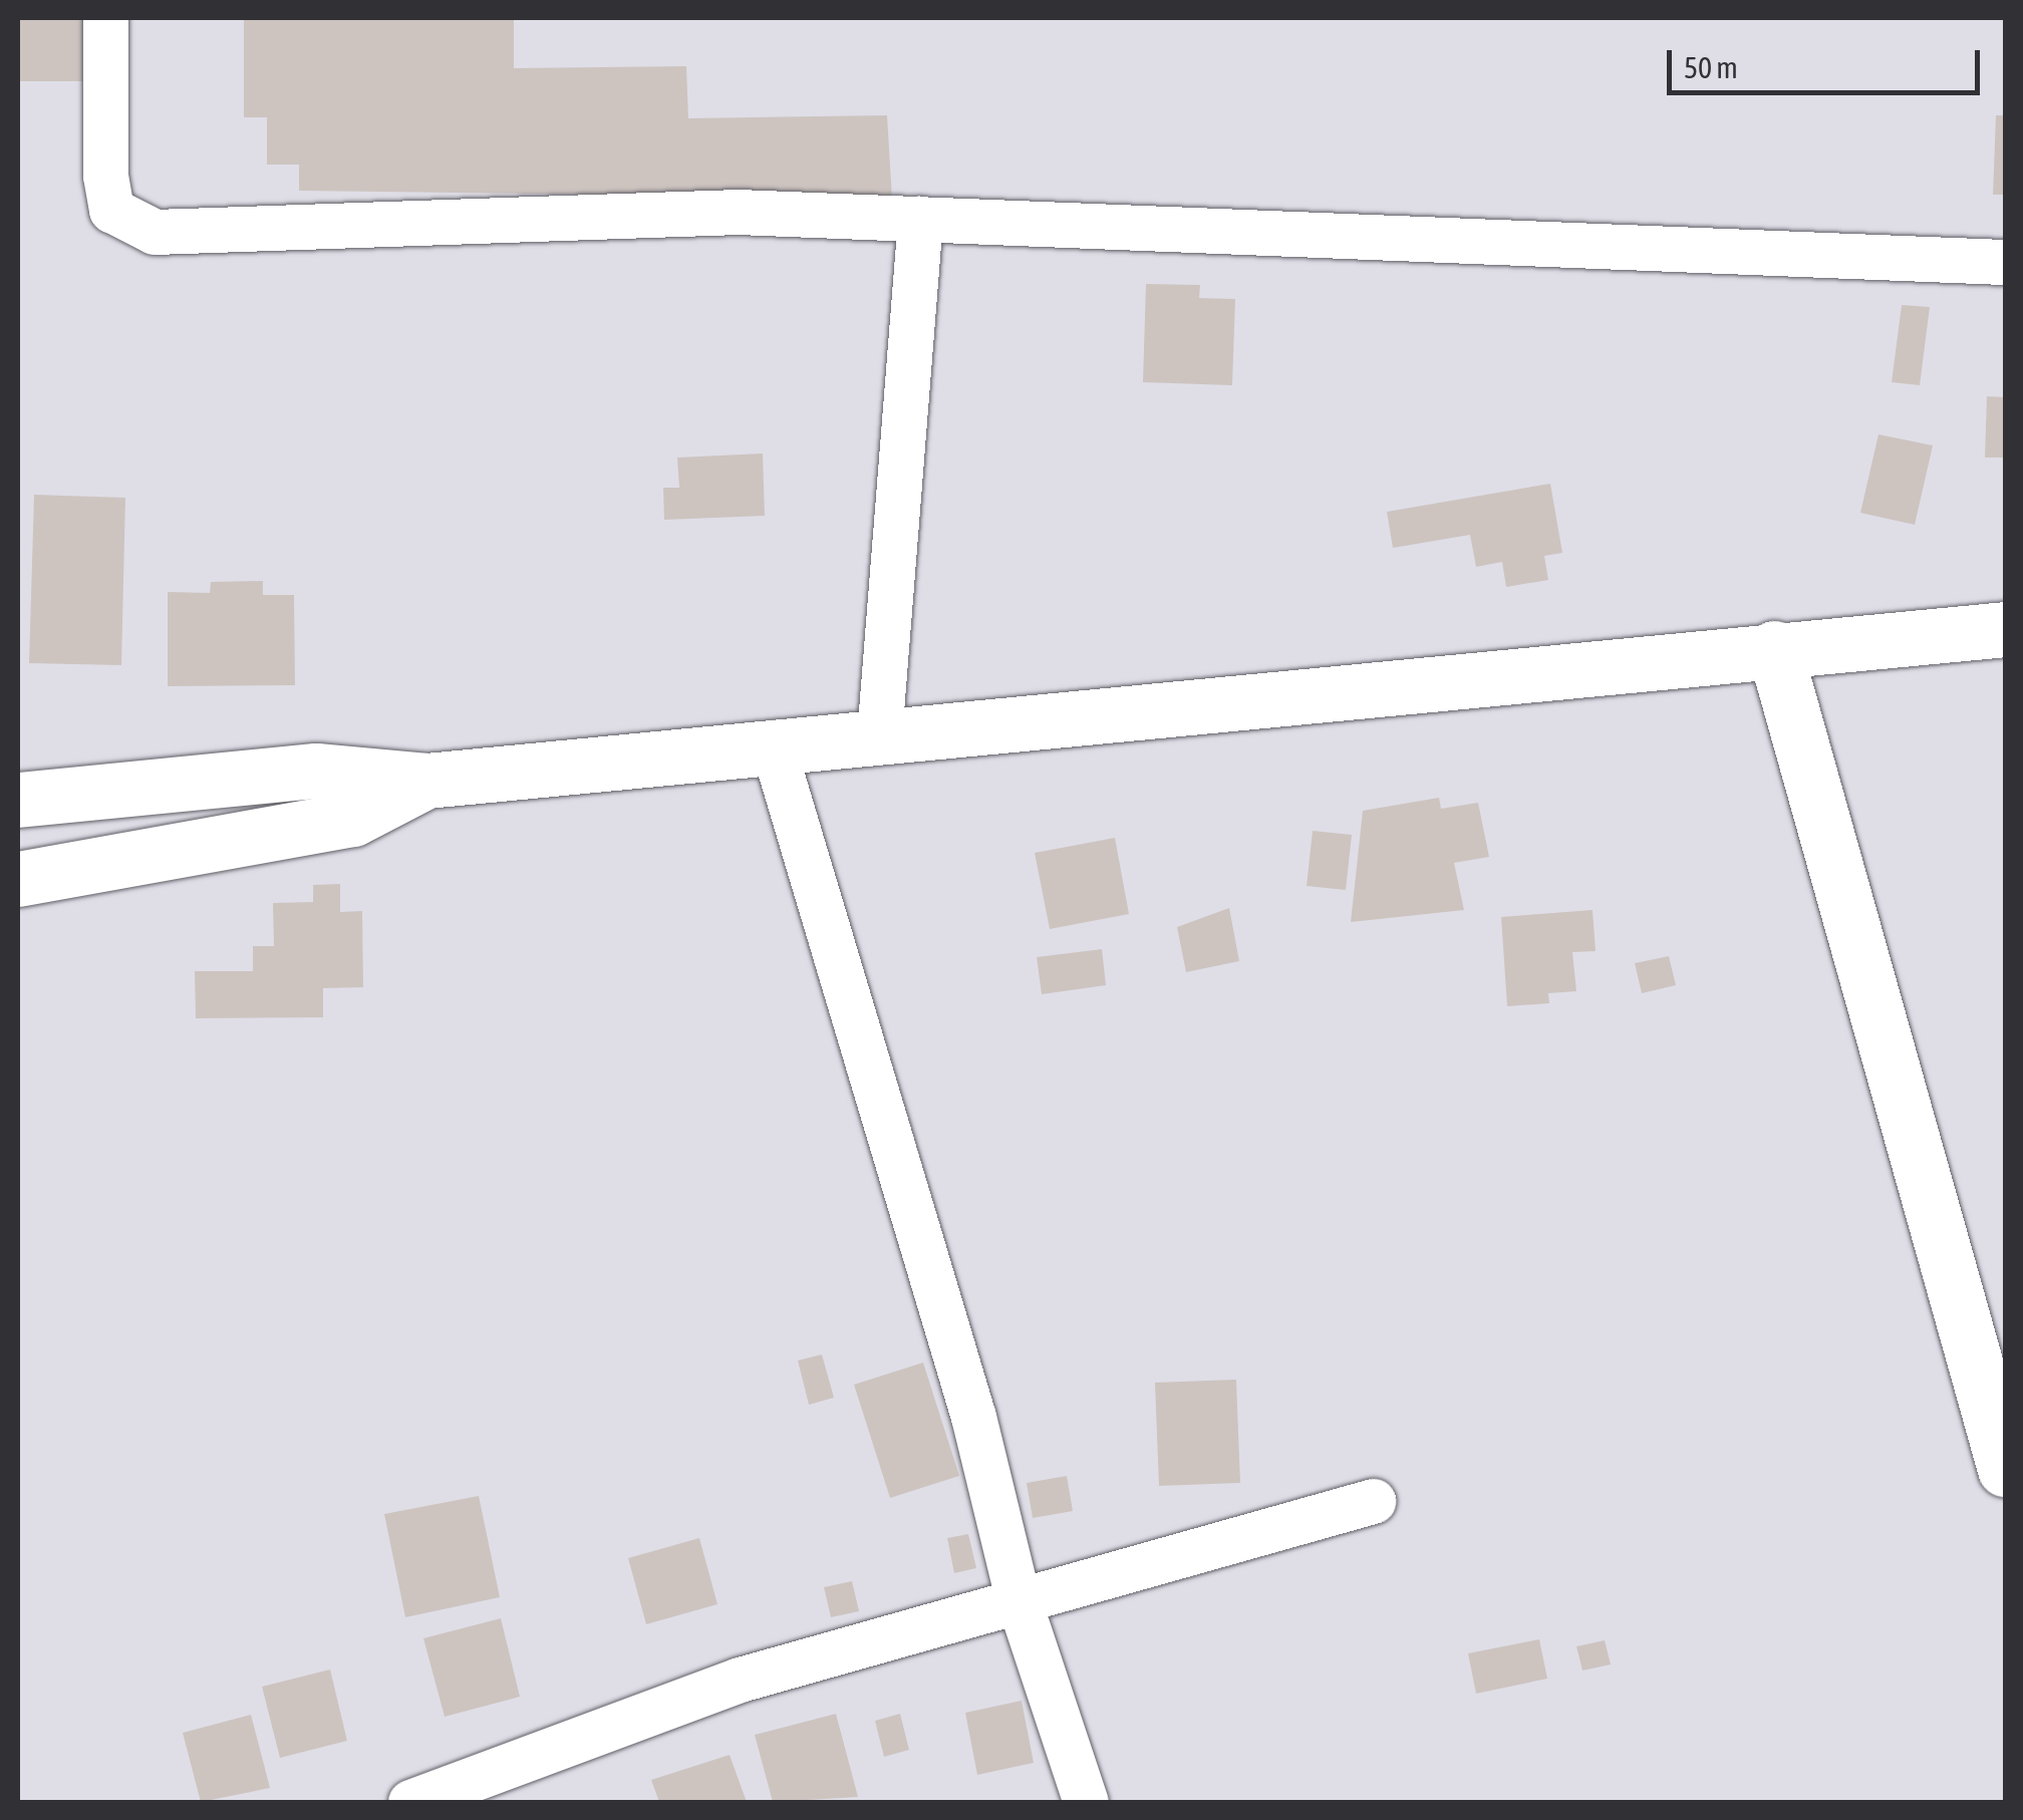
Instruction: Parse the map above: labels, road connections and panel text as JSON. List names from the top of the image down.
{
  "scale_bar": "50 m"
}
